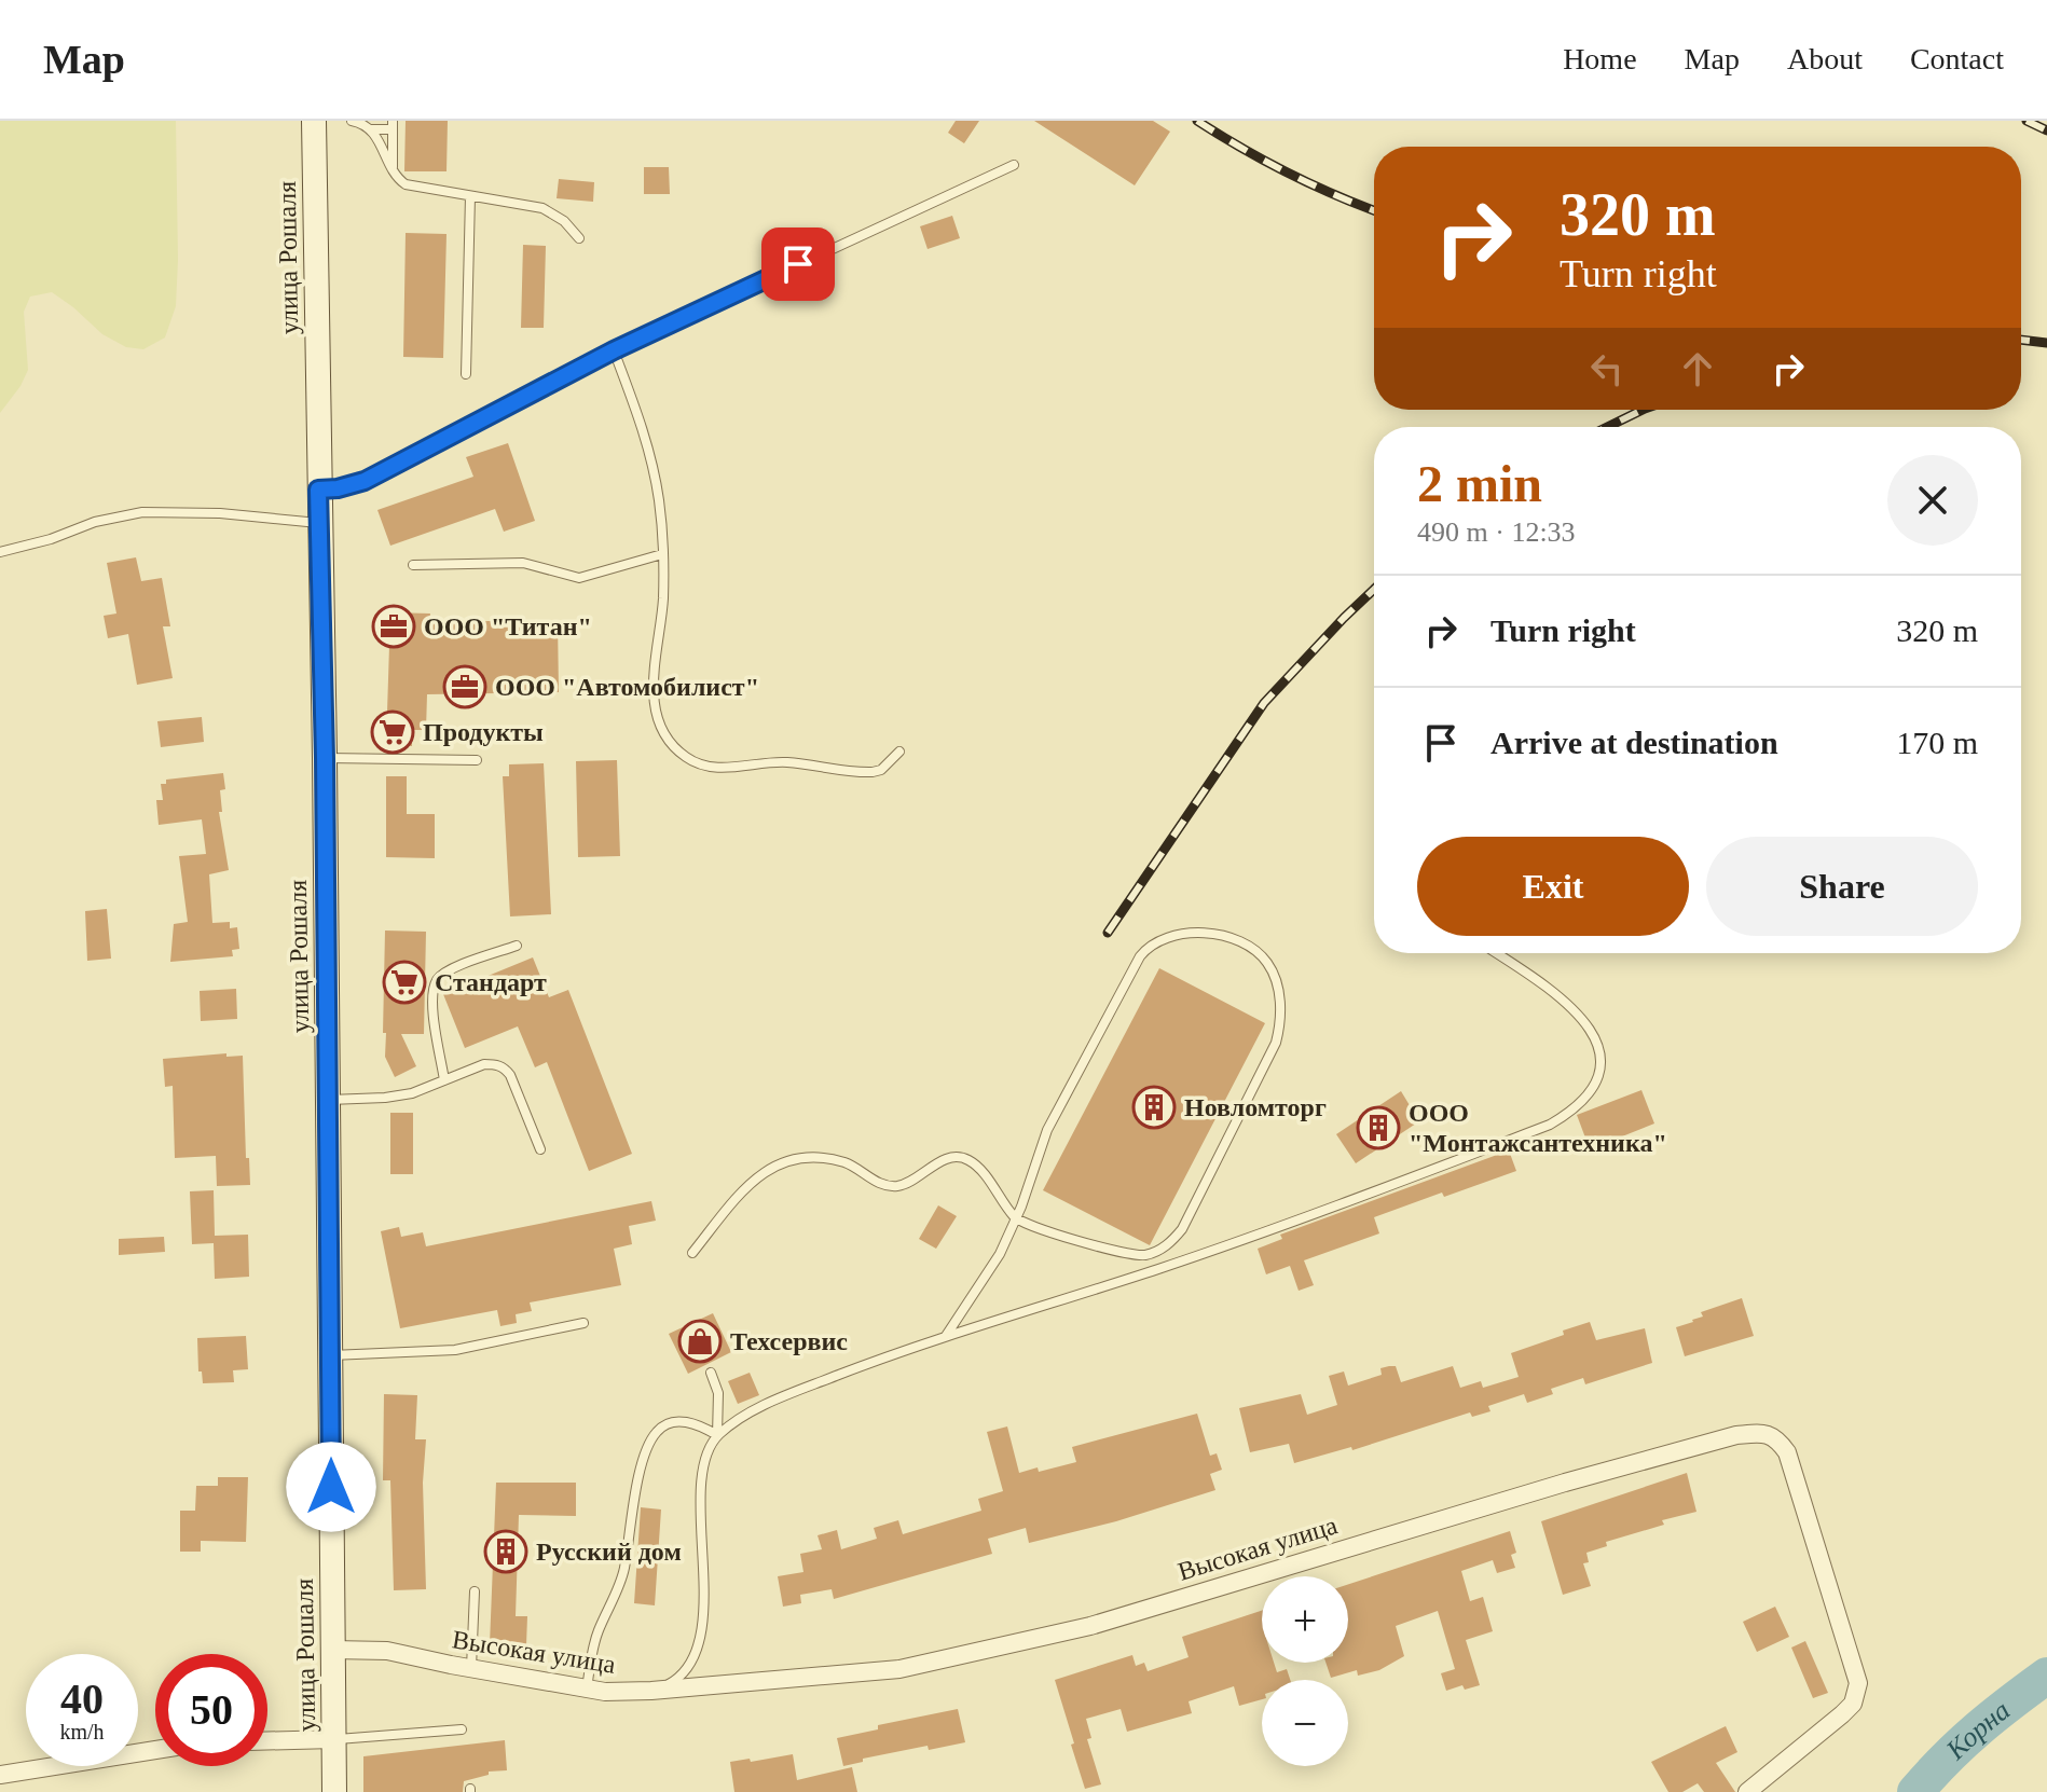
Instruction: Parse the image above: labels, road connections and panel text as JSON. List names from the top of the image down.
{
  "streets": {
    "main road": ["улица Рошаля"],
    "street": ["Высокая улица"]
  },
  "crossings": [
    ["улица Рошаля", "Высокая улица"]
  ],
  "water": ["Корна"],
  "places": {
    "office": ["ООО \"Титан\"", "ООО \"Автомобилист\""],
    "supermarket": ["Продукты", "Стандарт"],
    "building": ["Новломторг", "ООО \"Монтажсантехника\"", "Русский дом"],
    "shop": ["Техсервис"]
  },
  "page": {
    "header": "Map",
    "nav": [
      "Home",
      "Map",
      "About",
      "Contact"
    ],
    "turn": ["320 m", "Turn right"],
    "heading": ["2 min", "490 m · 12:33"],
    "list": [
      {
        "name": "Turn right",
        "value": "320 m"
      },
      {
        "name": "Arrive at destination",
        "value": "170 m"
      }
    ],
    "buttons": ["Exit", "Share"],
    "map_buttons": ["+", "−"],
    "speed": "40 km/h",
    "limit": "50"
  }
}
